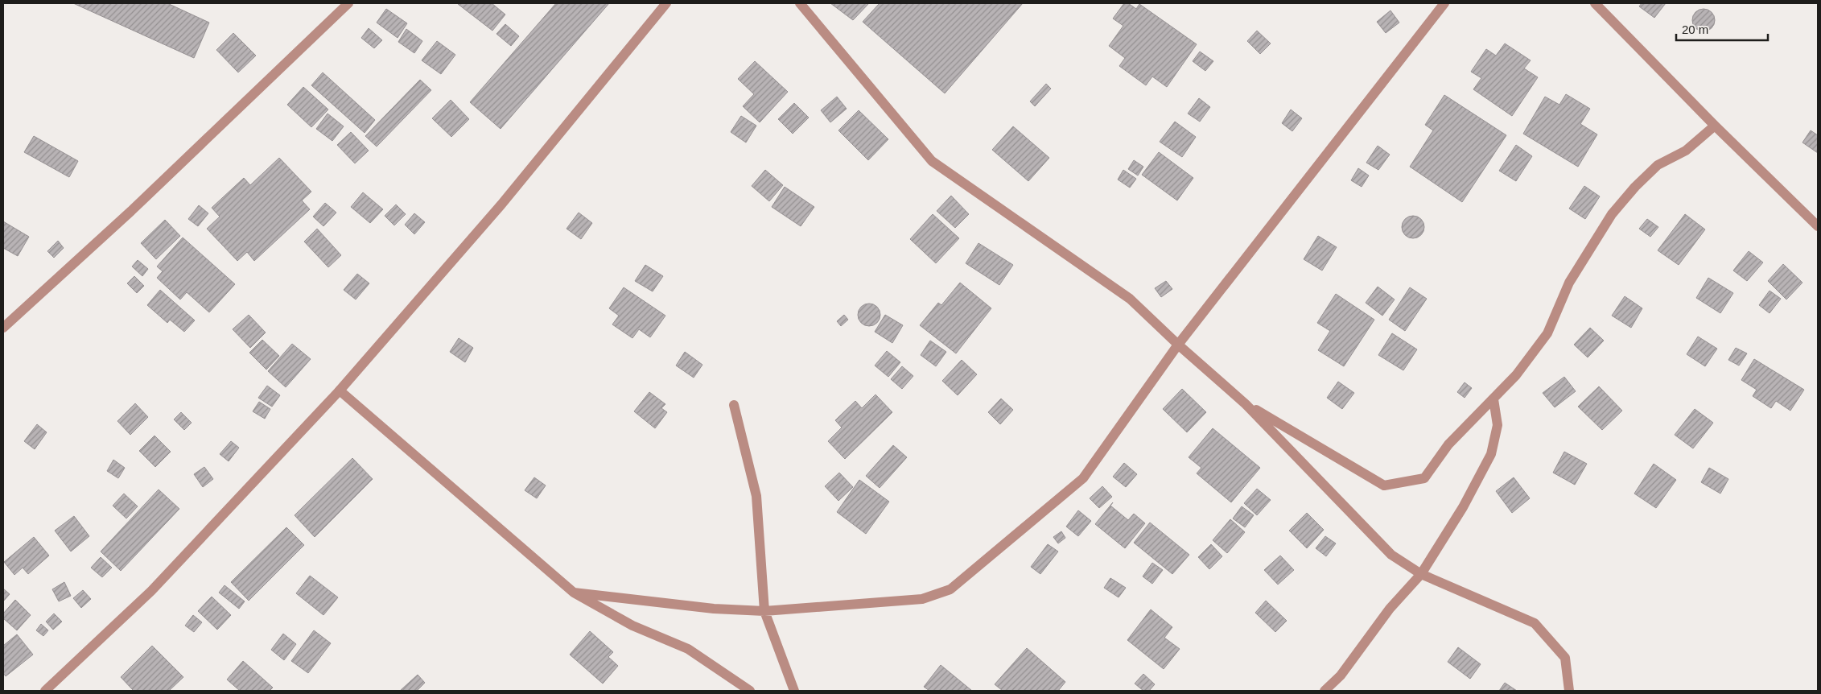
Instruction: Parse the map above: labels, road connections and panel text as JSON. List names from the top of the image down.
{
  "scale_bar": "20 m"
}
